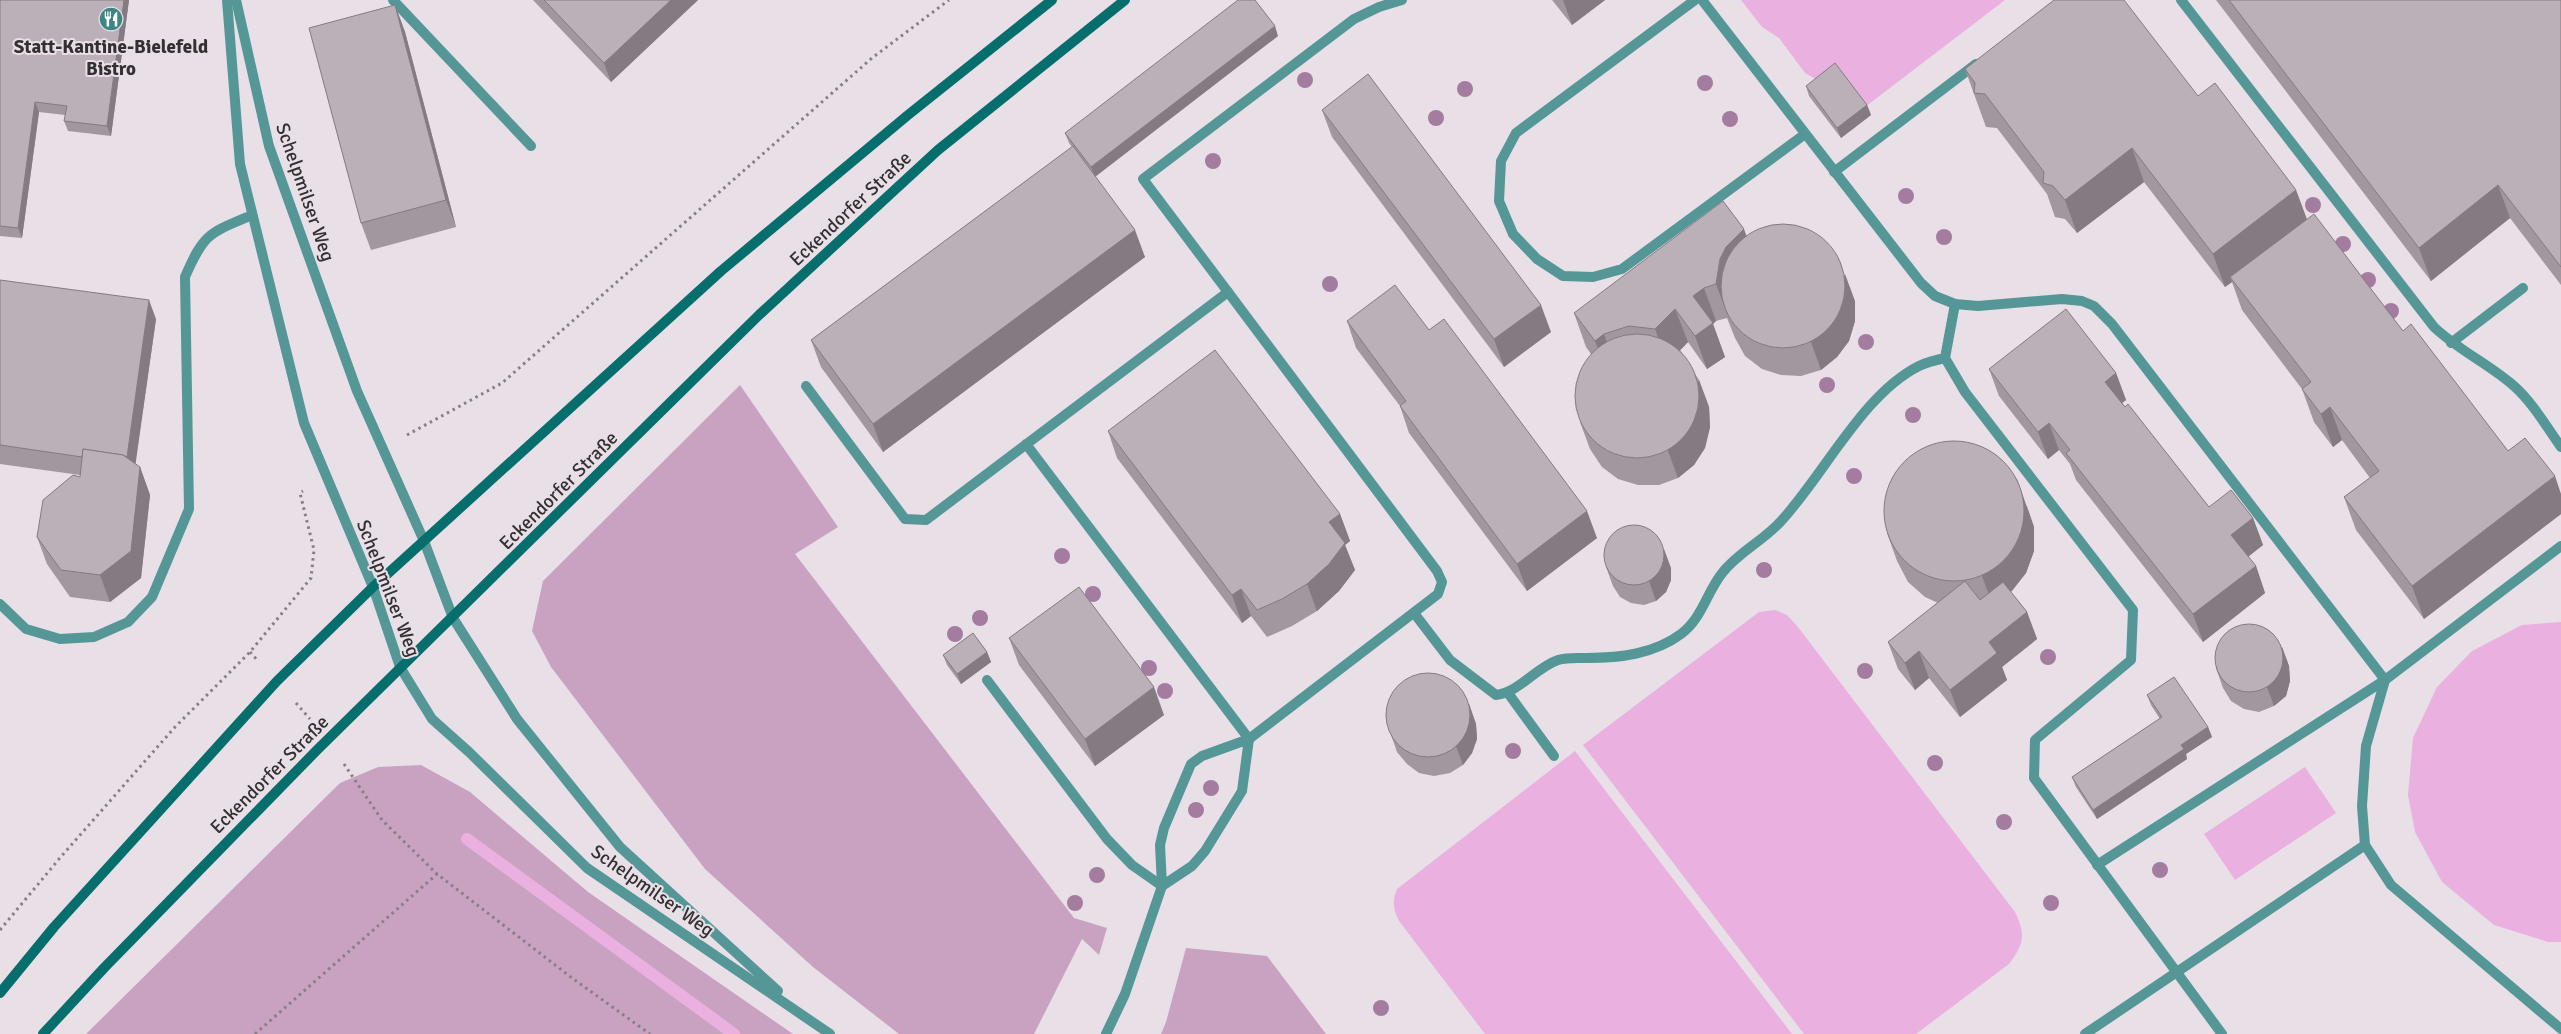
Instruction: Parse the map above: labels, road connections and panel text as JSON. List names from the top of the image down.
{
  "streets": {
    "main road": ["Eckendorfer Straße"],
    "street": ["Schelpmilser Weg"]
  },
  "crossings": [
    ["Schelpmilser Weg", "Eckendorfer Straße"]
  ],
  "places": {
    "restaurant": ["Statt-Kantine-Bielefeld Bistro"]
  }
}
